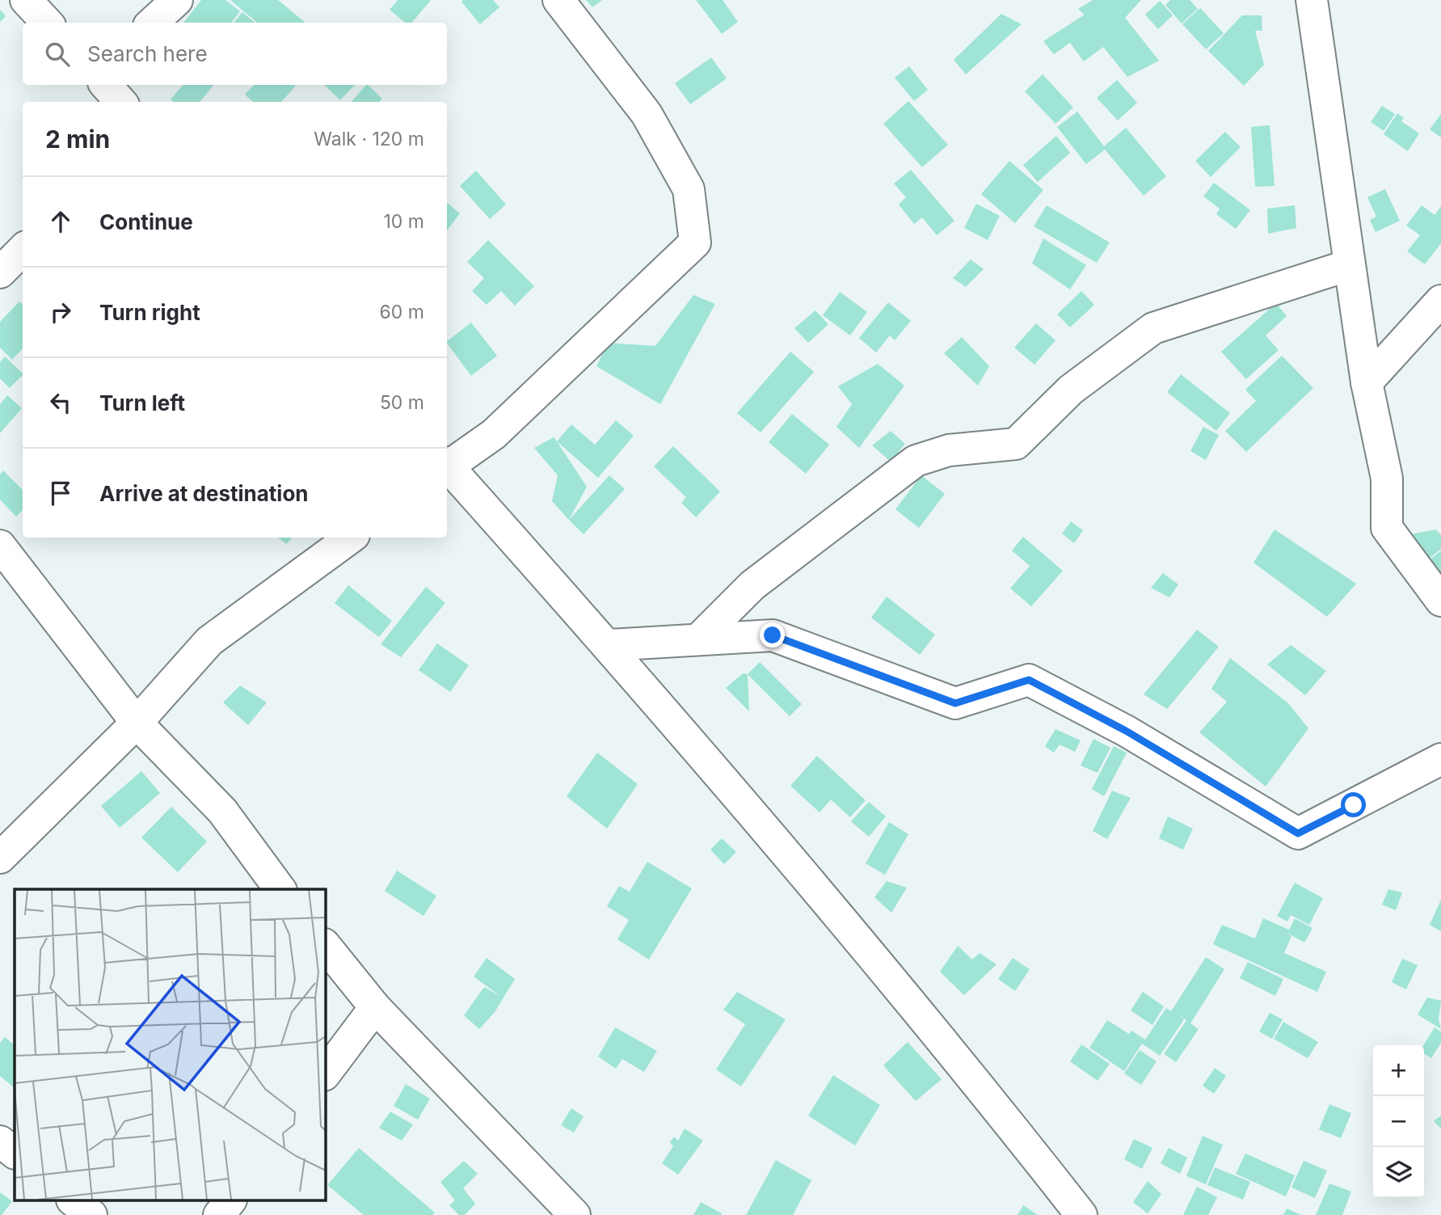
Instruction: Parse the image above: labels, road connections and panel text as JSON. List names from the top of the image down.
{
  "page": {
    "search": "Search here",
    "heading": ["2 min", "Walk · 120 m"],
    "list": [
      ["Continue", "10 m"],
      ["Turn right", "60 m"],
      ["Turn left", "50 m"],
      "Arrive at destination"
    ],
    "map_buttons": ["+", "−"]
  }
}
